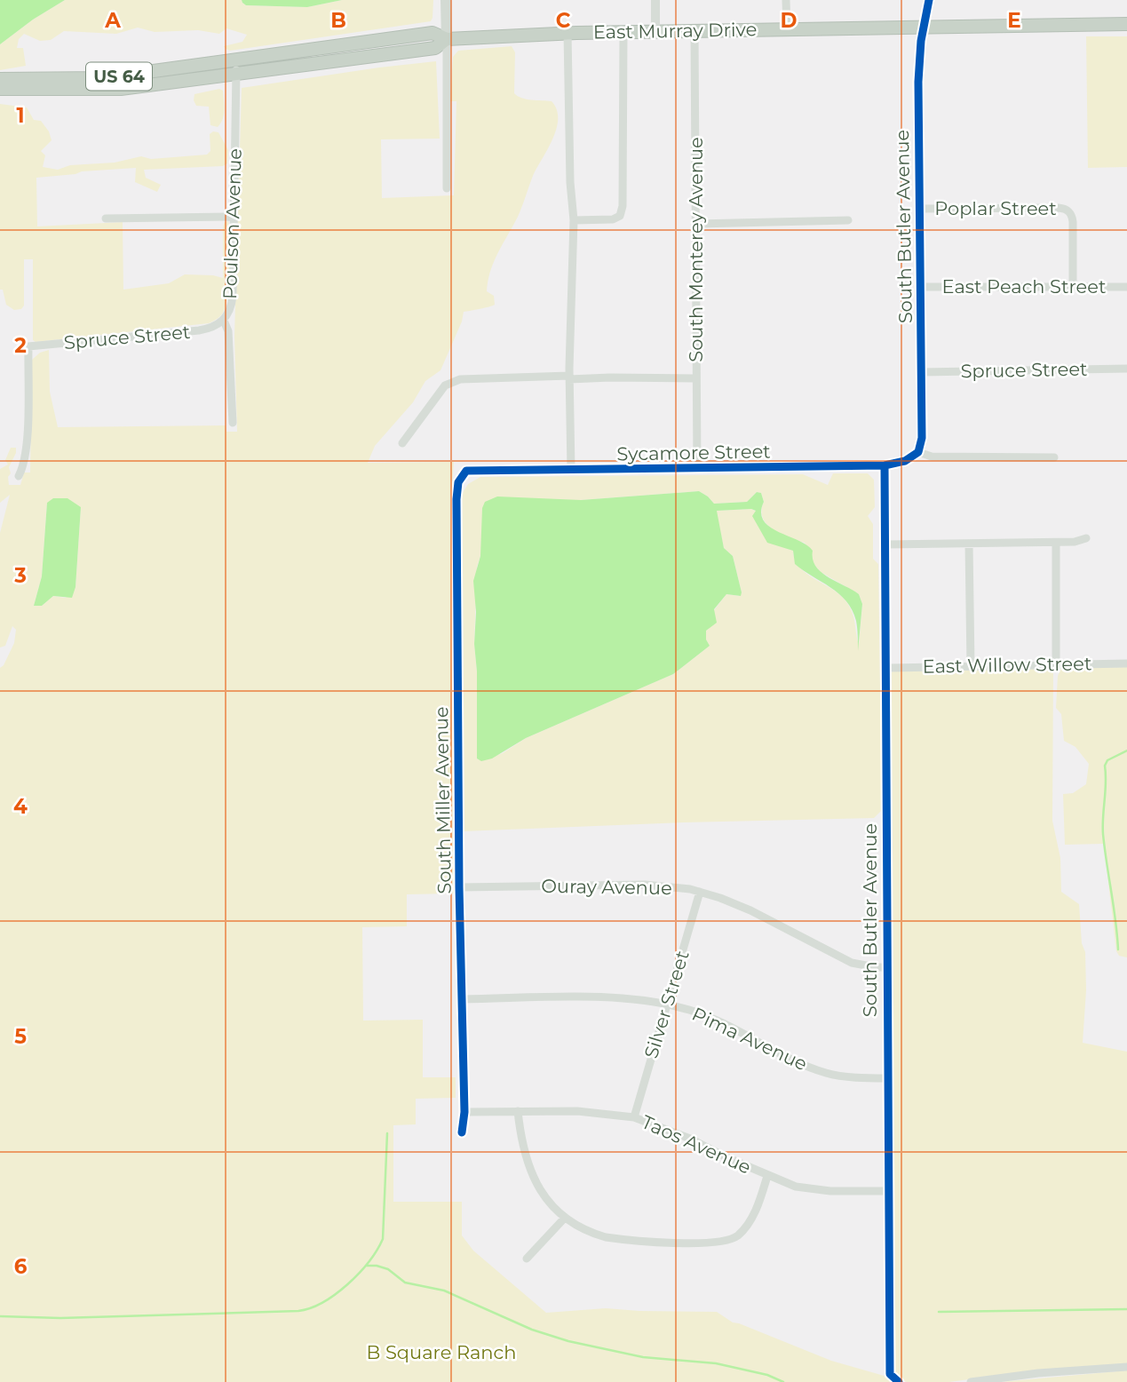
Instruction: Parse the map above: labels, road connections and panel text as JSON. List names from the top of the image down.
{
  "streets": {
    "highway": ["East Murray Drive", "US 64"],
    "street": [
      "Poplar Street",
      "Poulson Avenue",
      "South Butler Avenue",
      "South Monterey Avenue",
      "East Peach Street",
      "Spruce Street",
      "Sycamore Street",
      "East Willow Street",
      "South Miller Avenue",
      "Ouray Avenue",
      "Silver Street",
      "Pima Avenue",
      "Taos Avenue"
    ]
  },
  "crossings": [
    ["East Murray Drive", "US 64"],
    ["East Murray Drive", "Poulson Avenue"],
    ["East Murray Drive", "South Butler Avenue"],
    ["East Murray Drive", "South Monterey Avenue"],
    ["US 64", "Poulson Avenue"],
    ["Poplar Street", "South Butler Avenue"],
    ["Poplar Street", "East Peach Street"],
    ["Poulson Avenue", "Spruce Street"],
    ["South Butler Avenue", "East Peach Street"],
    ["South Butler Avenue", "Spruce Street"],
    ["South Butler Avenue", "Sycamore Street"],
    ["South Butler Avenue", "East Willow Street"],
    ["South Butler Avenue", "Ouray Avenue"],
    ["South Butler Avenue", "Pima Avenue"],
    ["South Butler Avenue", "Taos Avenue"],
    ["South Monterey Avenue", "Sycamore Street"],
    ["Sycamore Street", "South Miller Avenue"],
    ["South Miller Avenue", "Ouray Avenue"],
    ["South Miller Avenue", "Pima Avenue"],
    ["South Miller Avenue", "Taos Avenue"],
    ["Ouray Avenue", "Silver Street"],
    ["Silver Street", "Pima Avenue"],
    ["Silver Street", "Taos Avenue"]
  ],
  "parks": ["B Square Ranch"],
  "grid": {
    "columns": [
      "A",
      "B",
      "C",
      "D",
      "E"
    ],
    "rows": [
      "1",
      "2",
      "3",
      "4",
      "5",
      "6"
    ]
  }
}
